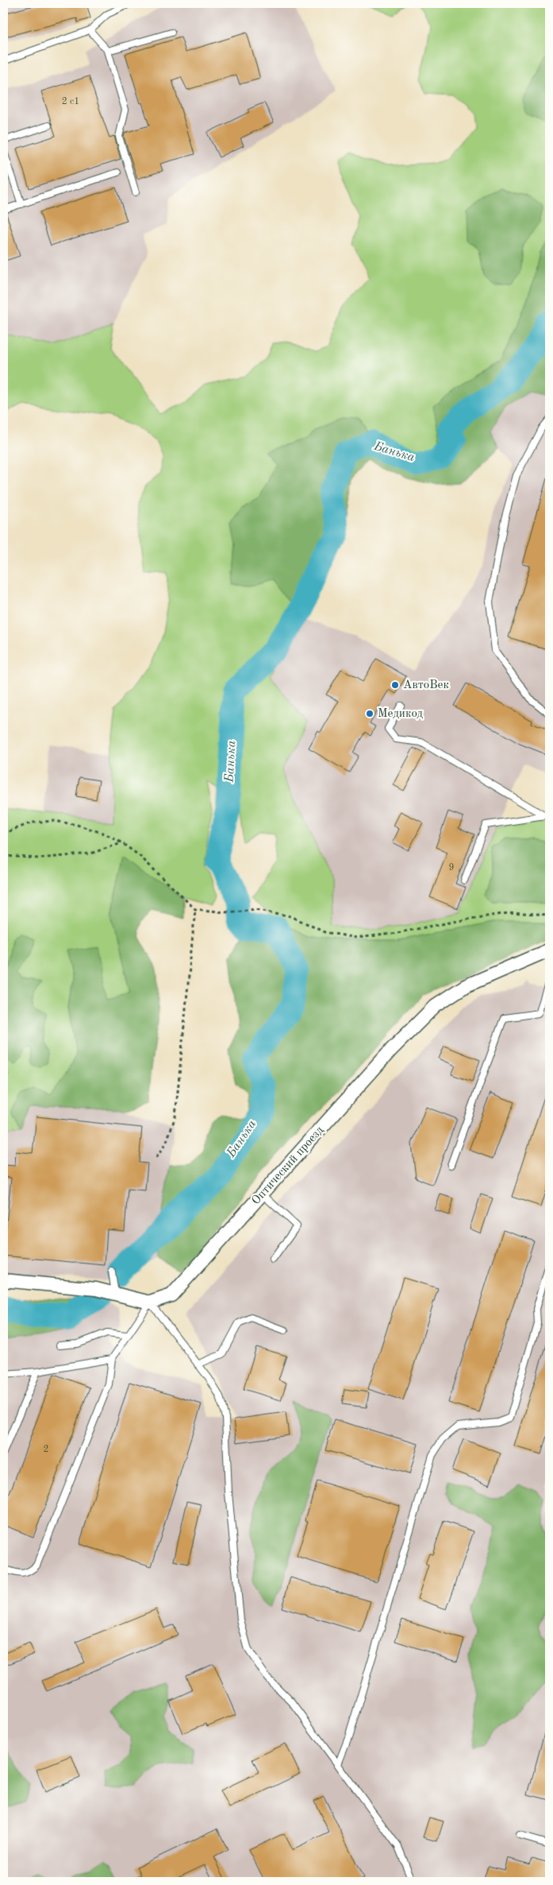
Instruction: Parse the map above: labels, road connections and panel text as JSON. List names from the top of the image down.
{
  "streets": {
    "street": ["Оптический проезд"]
  },
  "water": ["Банька"],
  "places": ["АвтоВек", "Медикод"],
  "house_numbers": ["2 с1", "9", "2"]
}
